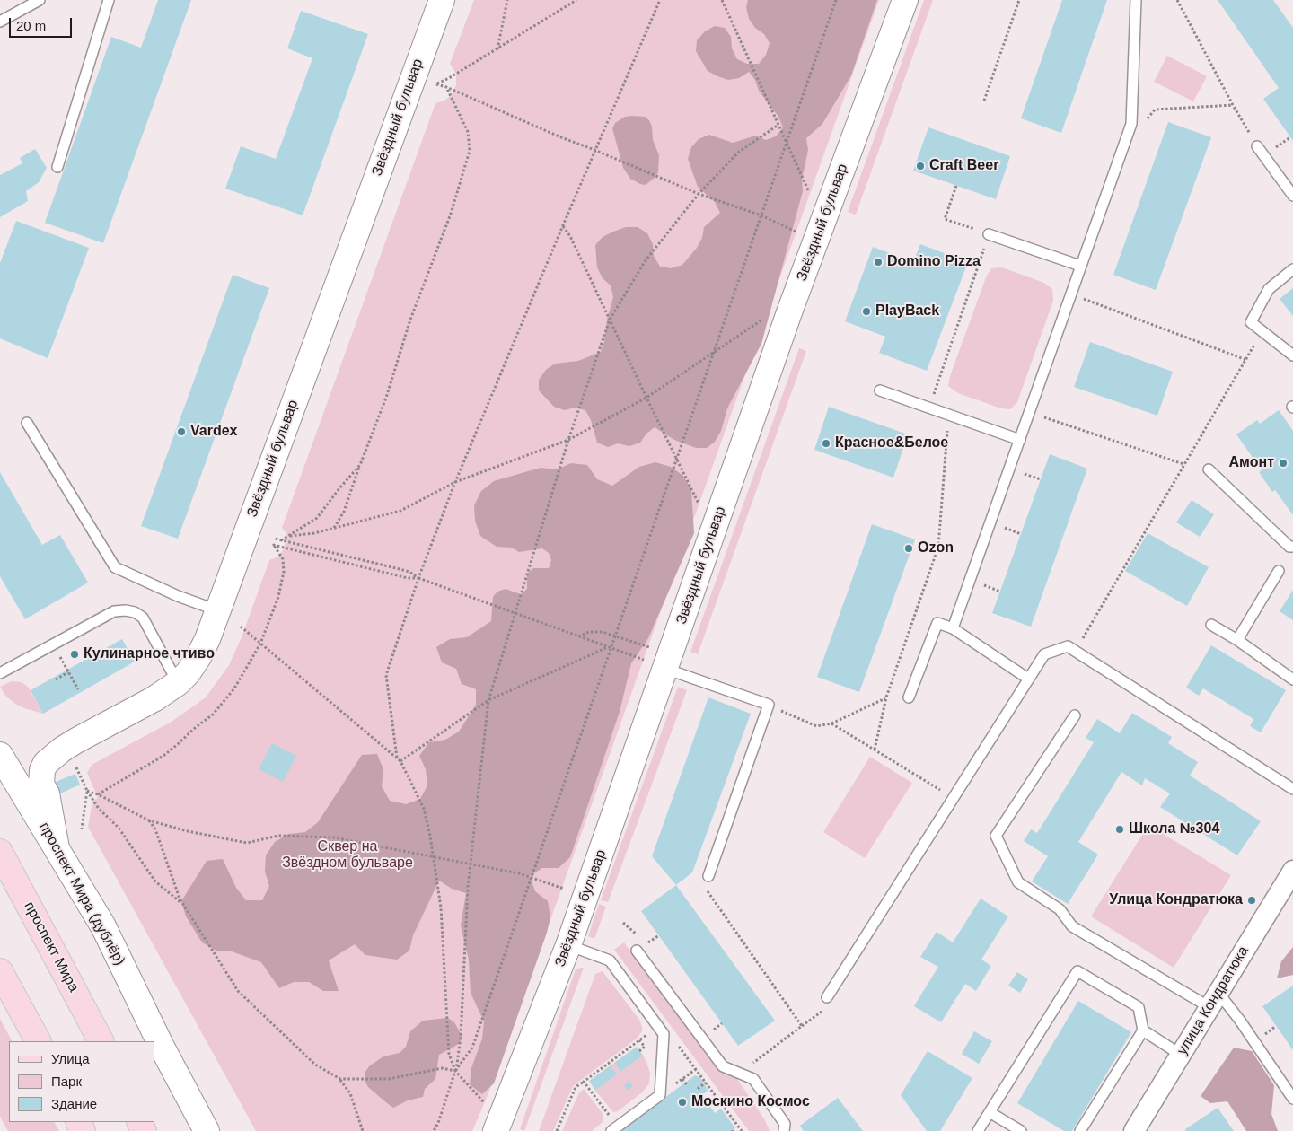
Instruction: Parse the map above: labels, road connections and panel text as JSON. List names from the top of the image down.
{
  "streets": {
    "main road": ["проспект Мира"],
    "street": ["Звёздный бульвар", "проспект Мира (дублёр)", "улица Кондратюка"]
  },
  "crossings": [
    ["Звёздный бульвар", "проспект Мира (дублёр)"]
  ],
  "parks": ["Сквер на Звёздном бульваре"],
  "places": [
    "Craft Beer",
    "Domino Pizza",
    "PlayBack",
    "Vardex",
    "Красное&Белое",
    "Амонт",
    "Ozon",
    "Кулинарное чтиво",
    "Школа №304",
    "Улица Кондратюка",
    "Москино Космос"
  ],
  "legend": ["Улица", "Парк", "Здание"],
  "scale_bar": "20 m"
}
